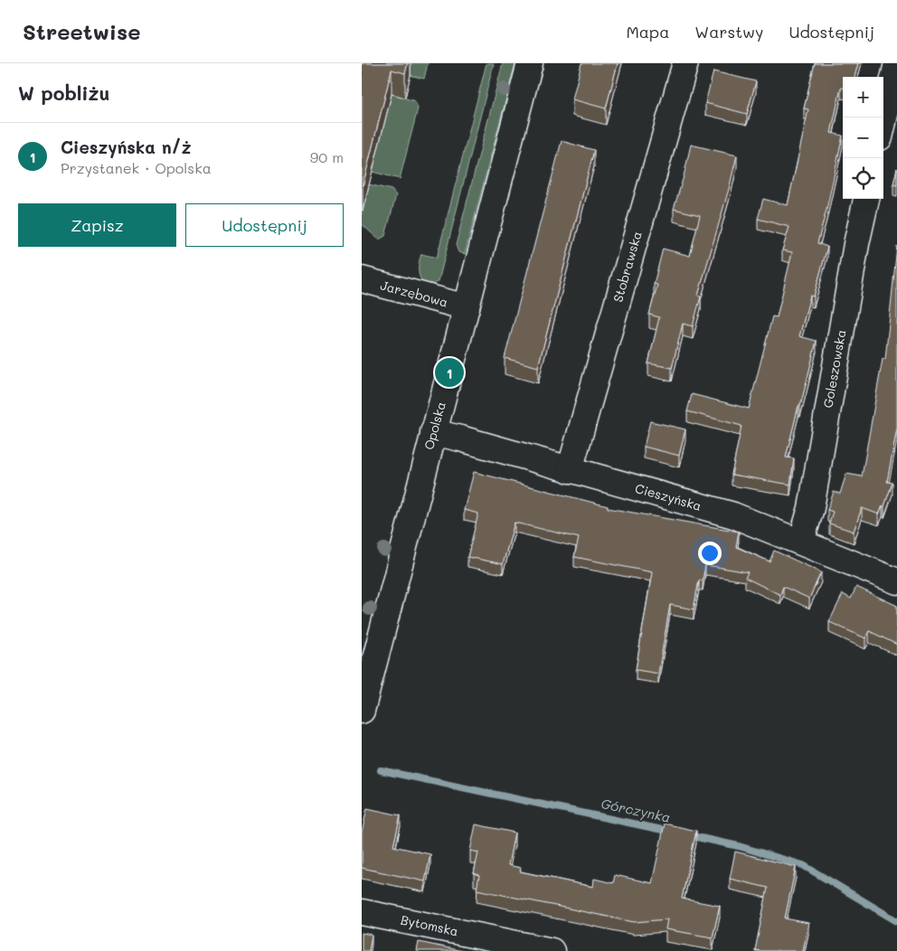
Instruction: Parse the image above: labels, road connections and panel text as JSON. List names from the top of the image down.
{
  "streets": {
    "street": [
      "Stobrawska",
      "Jarzębowa",
      "Goleszowska",
      "Opolska",
      "Cieszyńska",
      "Bytomska"
    ]
  },
  "crossings": [
    ["Stobrawska", "Cieszyńska"],
    ["Jarzębowa", "Opolska"],
    ["Goleszowska", "Cieszyńska"],
    ["Opolska", "Cieszyńska"]
  ],
  "water": ["Górczynka"],
  "page": {
    "header": "Streetwise",
    "nav": ["Mapa", "Warstwy", "Udostępnij"],
    "heading": "W pobliżu",
    "map_buttons": ["+", "−"],
    "list": [
      {
        "mark": "1",
        "name": "Cieszyńska n/ż",
        "note": "Przystanek · Opolska",
        "value": "90 m"
      }
    ],
    "buttons": ["Zapisz", "Udostępnij"],
    "pins": "1"
  }
}
